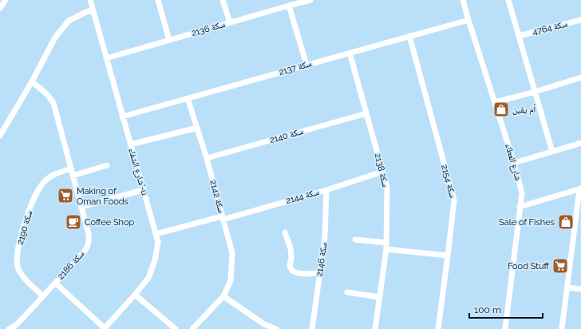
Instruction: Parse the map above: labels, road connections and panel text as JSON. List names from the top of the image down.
{
  "streets": {
    "street": [
      "سكة 4764",
      "سكة 2136",
      "سكة 2137",
      "سكة 2140",
      "شارع العطاء",
      "سكة 2138",
      "شارع الشفاء'-ú",
      "سكة 2154",
      "سكة 2142",
      "سكة 2144",
      "سكة 2190",
      "سكة 2146",
      "سكة 2186"
    ]
  },
  "crossings": [
    ["سكة 2136", "شارع الشفاء'-ú"],
    ["سكة 2137", "شارع العطاء"],
    ["سكة 2137", "سكة 2138"],
    ["سكة 2137", "شارع الشفاء'-ú"],
    ["سكة 2137", "سكة 2154"],
    ["سكة 2137", "سكة 2142"],
    ["سكة 2140", "سكة 2138"],
    ["سكة 2140", "سكة 2142"],
    ["سكة 2138", "سكة 2144"],
    ["شارع الشفاء'-ú", "سكة 2144"],
    ["سكة 2142", "سكة 2144"],
    ["سكة 2144", "سكة 2146"],
    ["سكة 2190", "سكة 2186"]
  ],
  "places": {
    "shop": ["أم يقين", "Sale of Fishes"],
    "supermarket": ["Making of Oman Foods", "Food Stuff"],
    "cafe": ["Coffee Shop"]
  },
  "scale_bar": "100 m"
}
